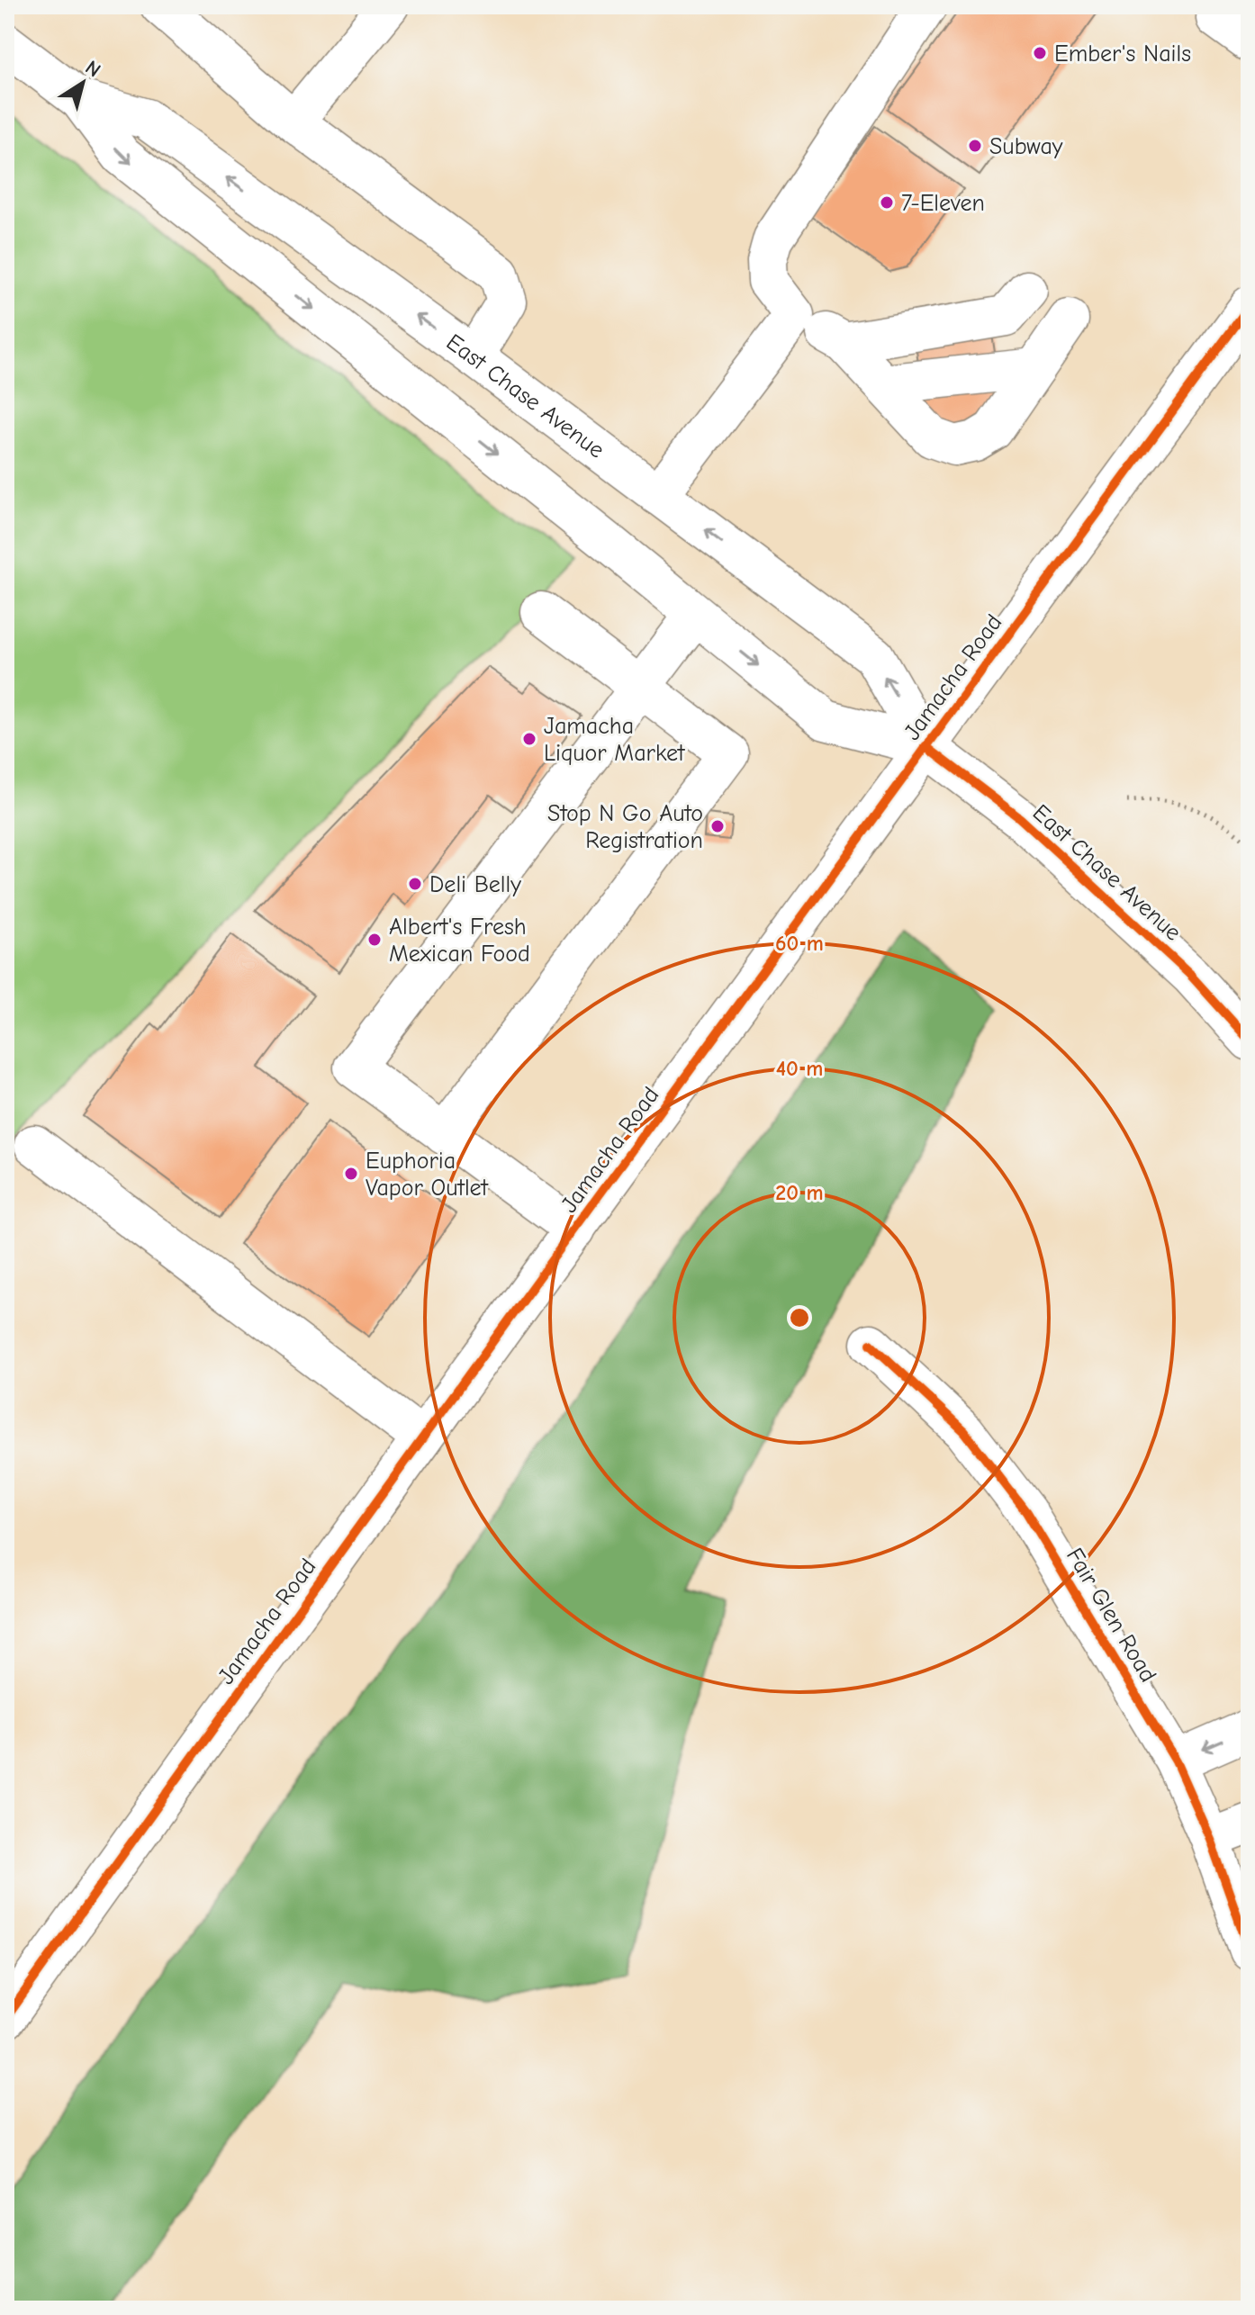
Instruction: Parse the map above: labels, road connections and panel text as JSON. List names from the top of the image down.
{
  "streets": {
    "main road": ["East Chase Avenue", "Jamacha Road", "Fair Glen Road"]
  },
  "crossings": [
    ["East Chase Avenue", "Jamacha Road"]
  ],
  "places": [
    "Ember's Nails",
    "Subway",
    "7-Eleven",
    "Jamacha Liquor Market",
    "Stop N Go Auto Registration",
    "Deli Belly",
    "Albert's Fresh Mexican Food",
    "Euphoria Vapor Outlet"
  ],
  "north": "top right",
  "rings": ["60 m", "40 m", "20 m"]
}
